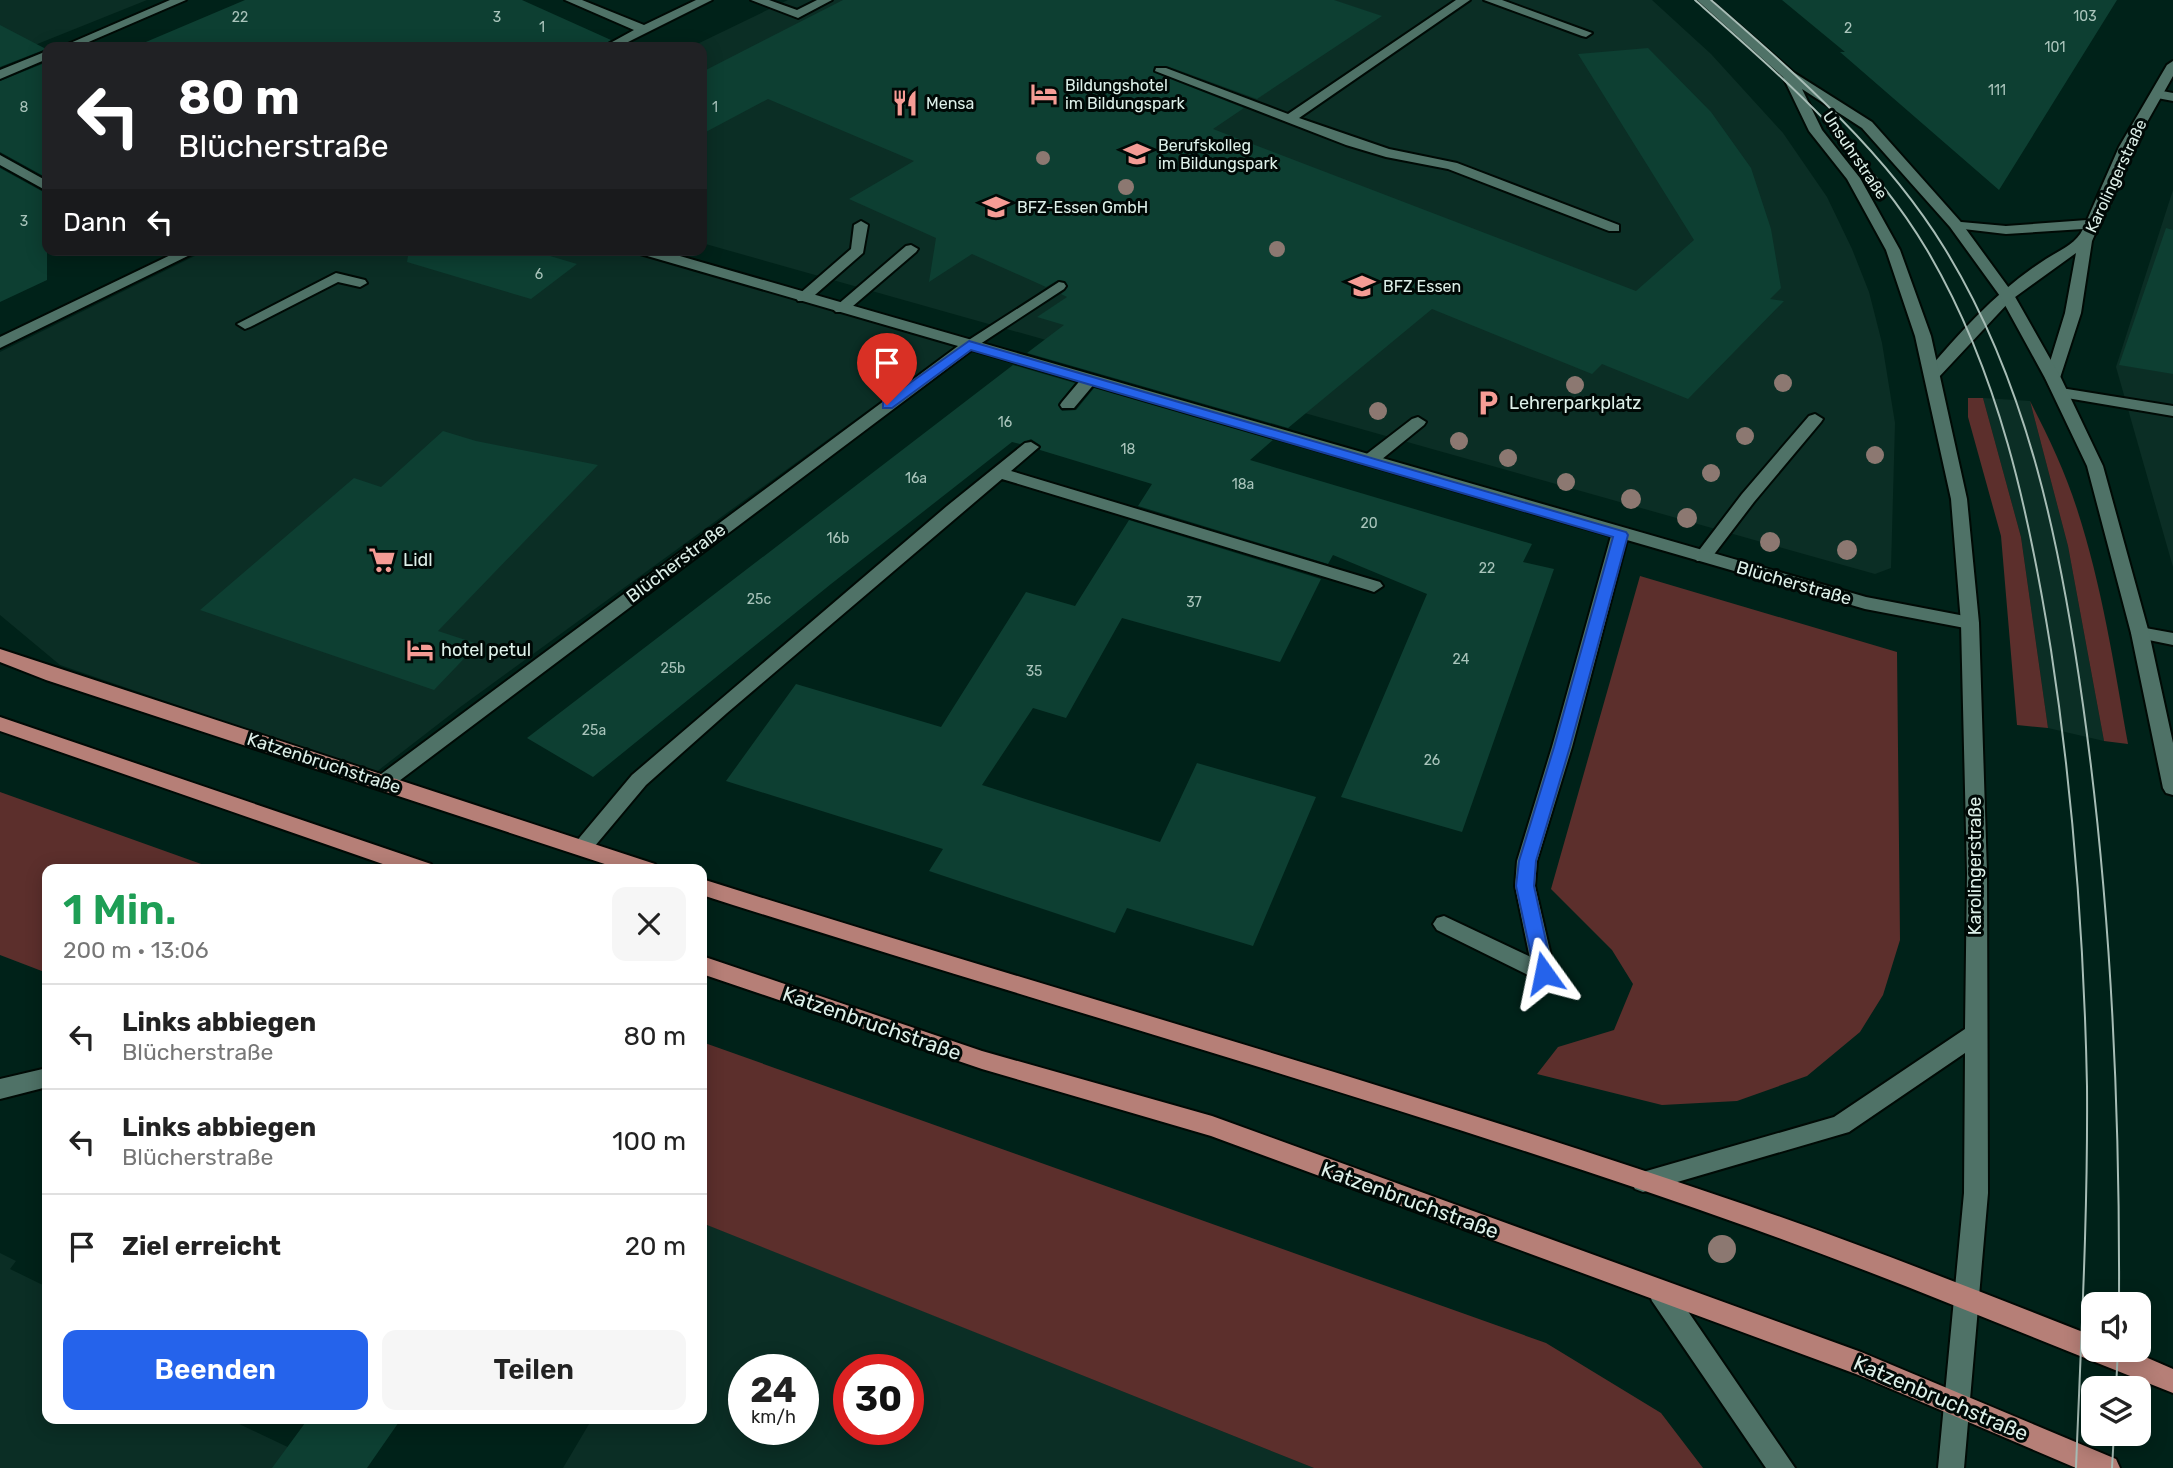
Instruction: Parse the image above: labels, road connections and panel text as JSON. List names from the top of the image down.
{
  "streets": {
    "main road": ["Katzenbruchstraße"],
    "street": ["Unsuhrstraße", "Karolingerstraße", "Blücherstraße"]
  },
  "crossings": [
    ["Unsuhrstraße", "Karolingerstraße"],
    ["Karolingerstraße", "Blücherstraße"],
    ["Karolingerstraße", "Katzenbruchstraße"],
    ["Blücherstraße", "Katzenbruchstraße"]
  ],
  "places": {
    "hotel": ["Bildungshotel im Bildungspark", "hotel petul"],
    "restaurant": ["Mensa"],
    "school or university": ["Berufskolleg im Bildungspark", "BFZ-Essen GmbH", "BFZ Essen"],
    "parking": ["Lehrerparkplatz"],
    "supermarket": ["Lidl"]
  },
  "house_numbers": [
    "103",
    "22",
    "3",
    "1",
    "2",
    "101",
    "111",
    "8",
    "1",
    "3",
    "6",
    "16",
    "18",
    "16a",
    "18a",
    "20",
    "16b",
    "22",
    "25c",
    "37",
    "24",
    "25b",
    "35",
    "25a",
    "26"
  ],
  "page": {
    "turn": ["80 m", "Blücherstraße"],
    "then": "Dann",
    "heading": ["1 Min.", "200 m · 13:06"],
    "list": [
      {
        "name": "Links abbiegen",
        "note": "Blücherstraße",
        "value": "80 m"
      },
      {
        "name": "Links abbiegen",
        "note": "Blücherstraße",
        "value": "100 m"
      },
      {
        "name": "Ziel erreicht",
        "value": "20 m"
      }
    ],
    "buttons": ["Beenden", "Teilen"],
    "speed": "24 km/h",
    "limit": "30"
  }
}
